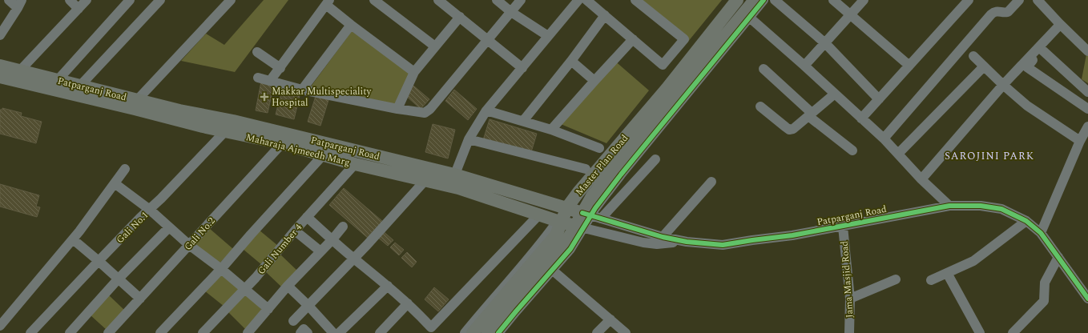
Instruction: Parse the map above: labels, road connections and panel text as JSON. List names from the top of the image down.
{
  "streets": {
    "main road": ["Patparganj Road", "Maharaja Ajmeedh Marg", "Master Plan Road"],
    "street": [
      "Gali No.1",
      "Gali No.2",
      "Gali Number 4",
      "Jama Masjid Road"
    ]
  },
  "crossings": [
    ["Patparganj Road", "Maharaja Ajmeedh Marg"],
    ["Patparganj Road", "Master Plan Road"],
    ["Patparganj Road", "Gali No.1"],
    ["Patparganj Road", "Gali No.2"],
    ["Patparganj Road", "Jama Masjid Road"],
    ["Maharaja Ajmeedh Marg", "Master Plan Road"],
    ["Maharaja Ajmeedh Marg", "Gali No.1"],
    ["Maharaja Ajmeedh Marg", "Gali No.2"],
    ["Maharaja Ajmeedh Marg", "Gali Number 4"]
  ],
  "districts": ["SAROJINI PARK"],
  "places": {
    "health": ["Makkar Multispeciality Hospital"]
  }
}
